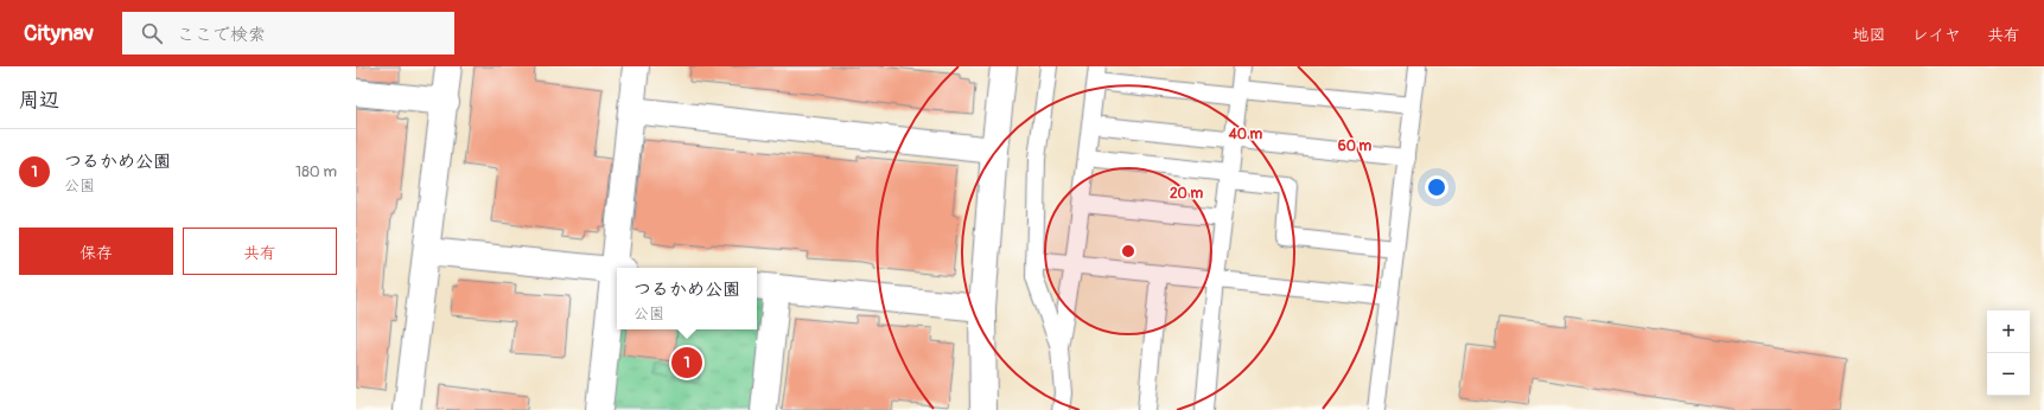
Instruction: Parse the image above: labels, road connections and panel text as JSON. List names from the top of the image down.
{
  "page": {
    "header": "Citynav",
    "search": "ここで検索",
    "nav": ["地図", "レイヤ", "共有"],
    "heading": "周辺",
    "list": [
      {
        "mark": "1",
        "name": "つるかめ公園",
        "note": "公園",
        "value": "180 m"
      }
    ],
    "buttons": ["保存", "共有"],
    "popup": ["つるかめ公園", "公園"],
    "map_buttons": ["+", "−"],
    "pins": "1"
  },
  "rings": ["40 m", "60 m", "20 m"]
}
